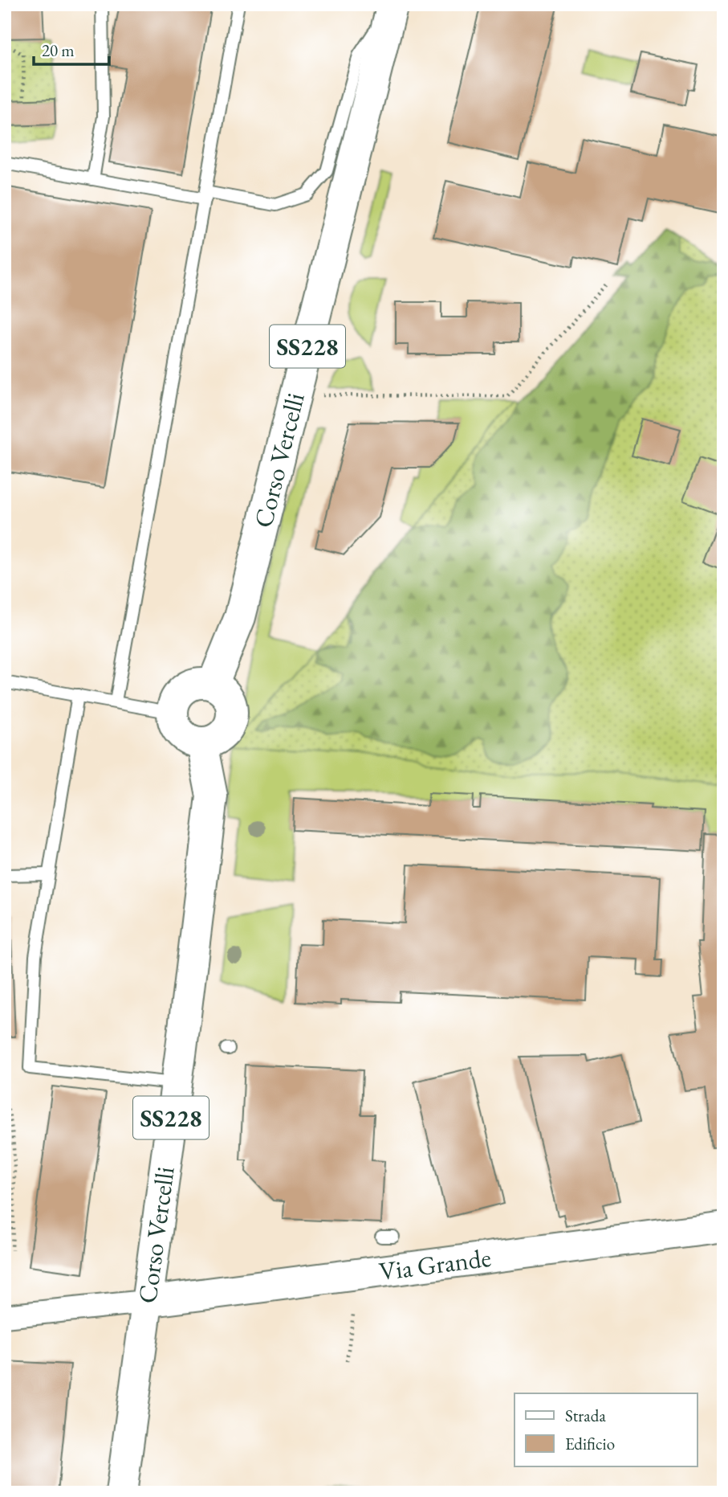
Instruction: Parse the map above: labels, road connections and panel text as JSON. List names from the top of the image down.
{
  "streets": {
    "main road": ["SS228", "Corso Vercelli", "Via Grande"]
  },
  "crossings": [
    ["Corso Vercelli", "Via Grande"]
  ],
  "legend": ["Strada", "Edificio"],
  "scale_bar": "20 m"
}
